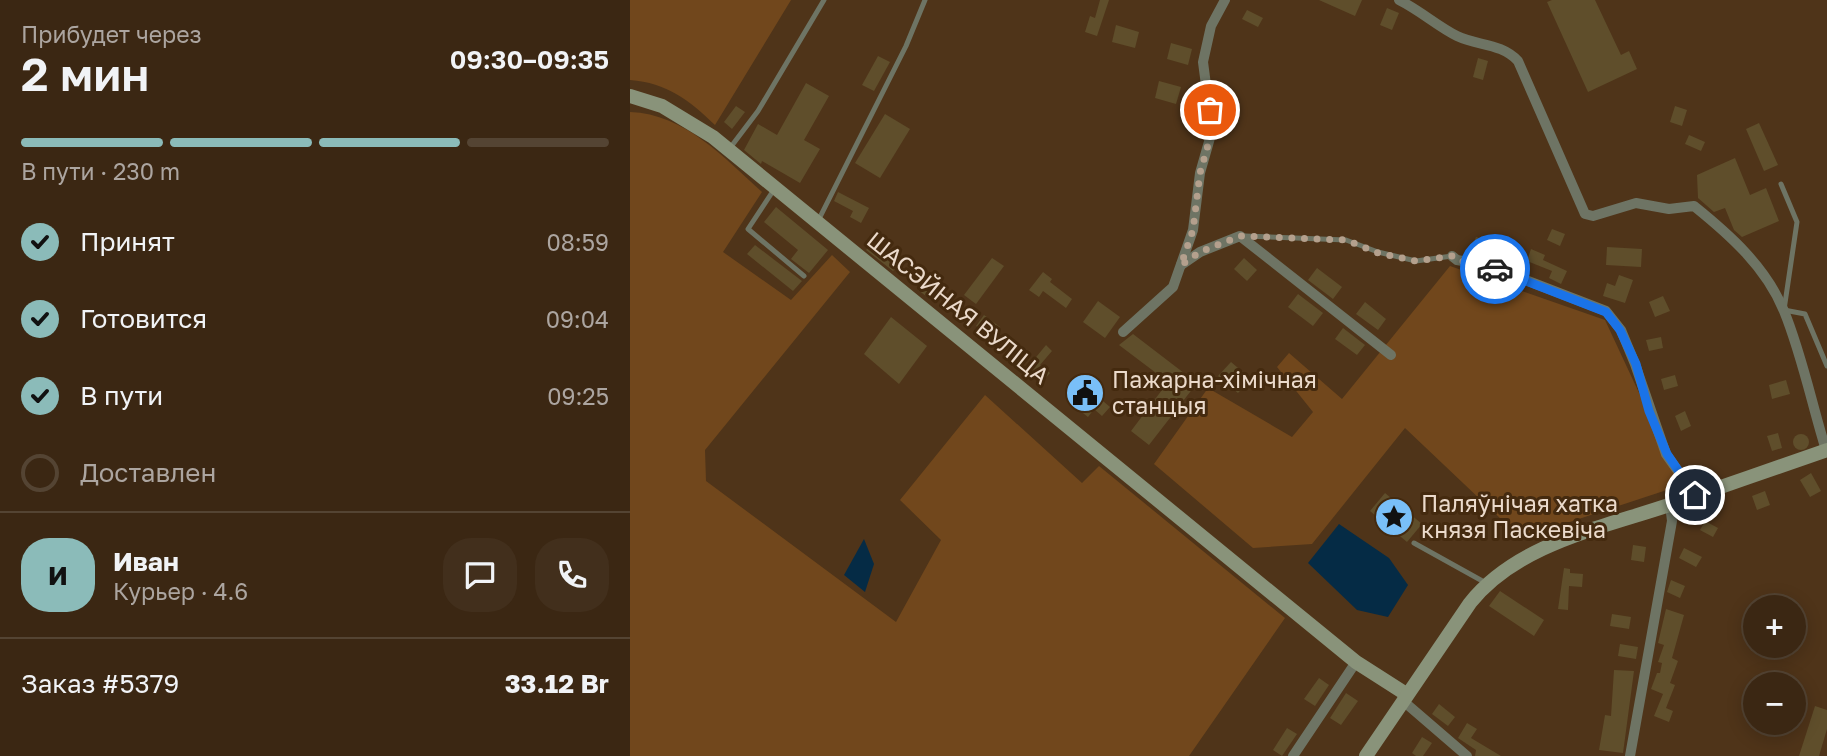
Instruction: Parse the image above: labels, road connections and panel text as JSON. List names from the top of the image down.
{
  "streets": {
    "main road": ["ШАСЭЙНАЯ ВУЛІЦА"]
  },
  "places": {
    "public building": ["Пажарна-хімічная станцыя"],
    "place": ["Паляўнічая хатка князя Паскевіча"]
  },
  "page": {
    "heading": ["2 мин", "Прибудет через", "09:30–09:35"],
    "panel": [
      "Иван",
      "Курьер · 4.6",
      "Заказ #5379",
      "33.12 Br"
    ],
    "bar": "В пути · 230 m",
    "list": [
      ["Принят", "08:59"],
      ["Готовится", "09:04"],
      ["В пути", "09:25"],
      "Доставлен"
    ],
    "round": "И",
    "map_buttons": ["+", "−"]
  }
}
